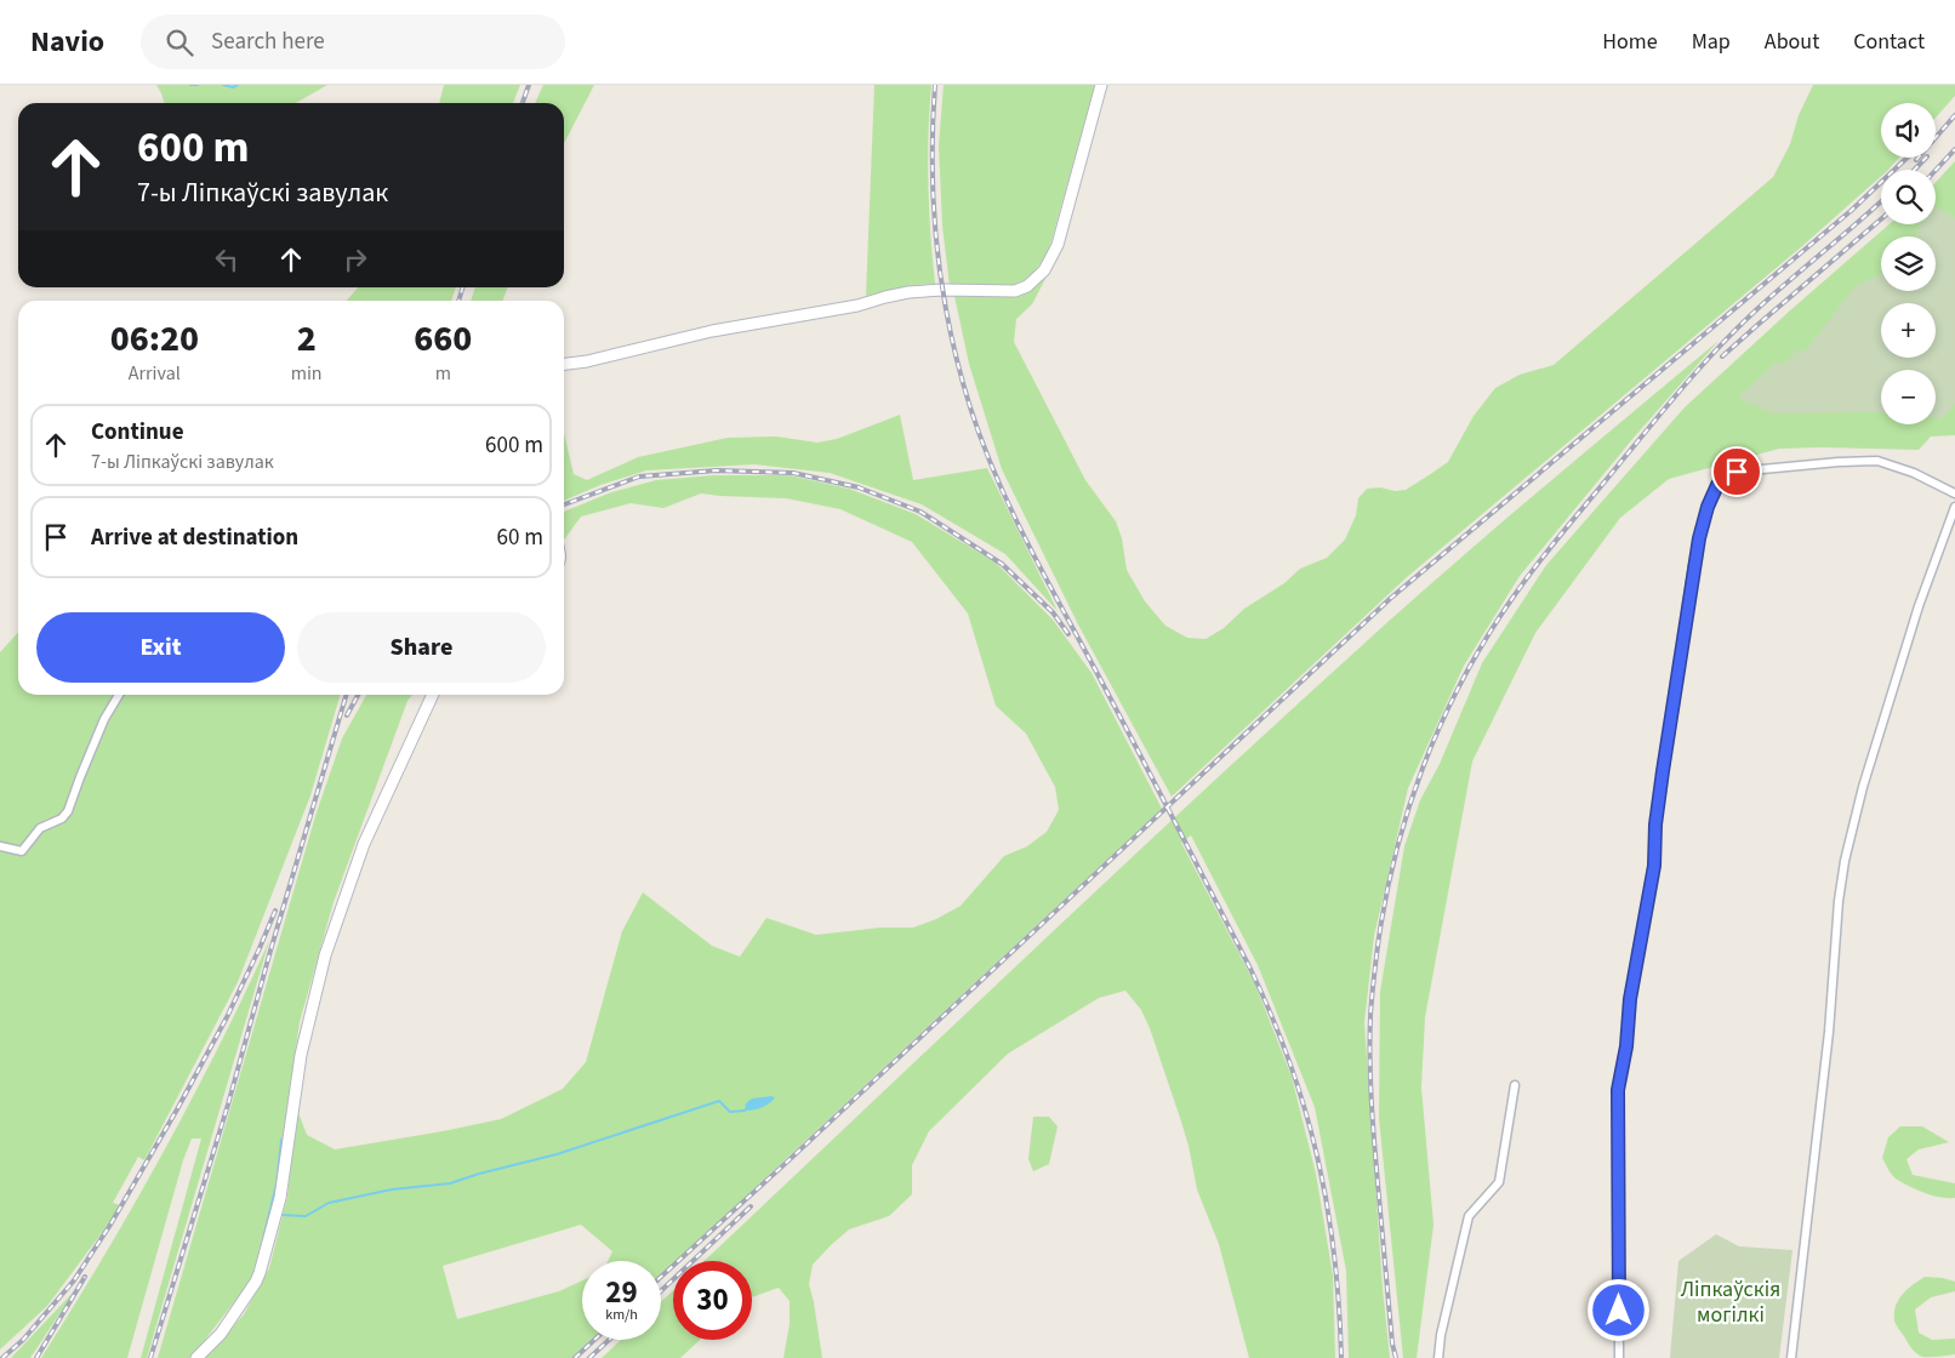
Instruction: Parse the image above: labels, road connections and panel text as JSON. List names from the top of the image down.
{
  "parks": ["Ліпкаўскія могілкі"],
  "page": {
    "header": "Navio",
    "search": "Search here",
    "nav": [
      "Home",
      "Map",
      "About",
      "Contact"
    ],
    "map_buttons": ["+", "−"],
    "turn": ["600 m", "7-ы Ліпкаўскі завулак"],
    "eta": [
      "06:20",
      "Arrival",
      "2",
      "min",
      "660",
      "m"
    ],
    "list": [
      {
        "name": "Continue",
        "note": "7-ы Ліпкаўскі завулак",
        "value": "600 m"
      },
      {
        "name": "Arrive at destination",
        "value": "60 m"
      }
    ],
    "buttons": ["Exit", "Share"],
    "speed": "29 km/h",
    "limit": "30"
  }
}
